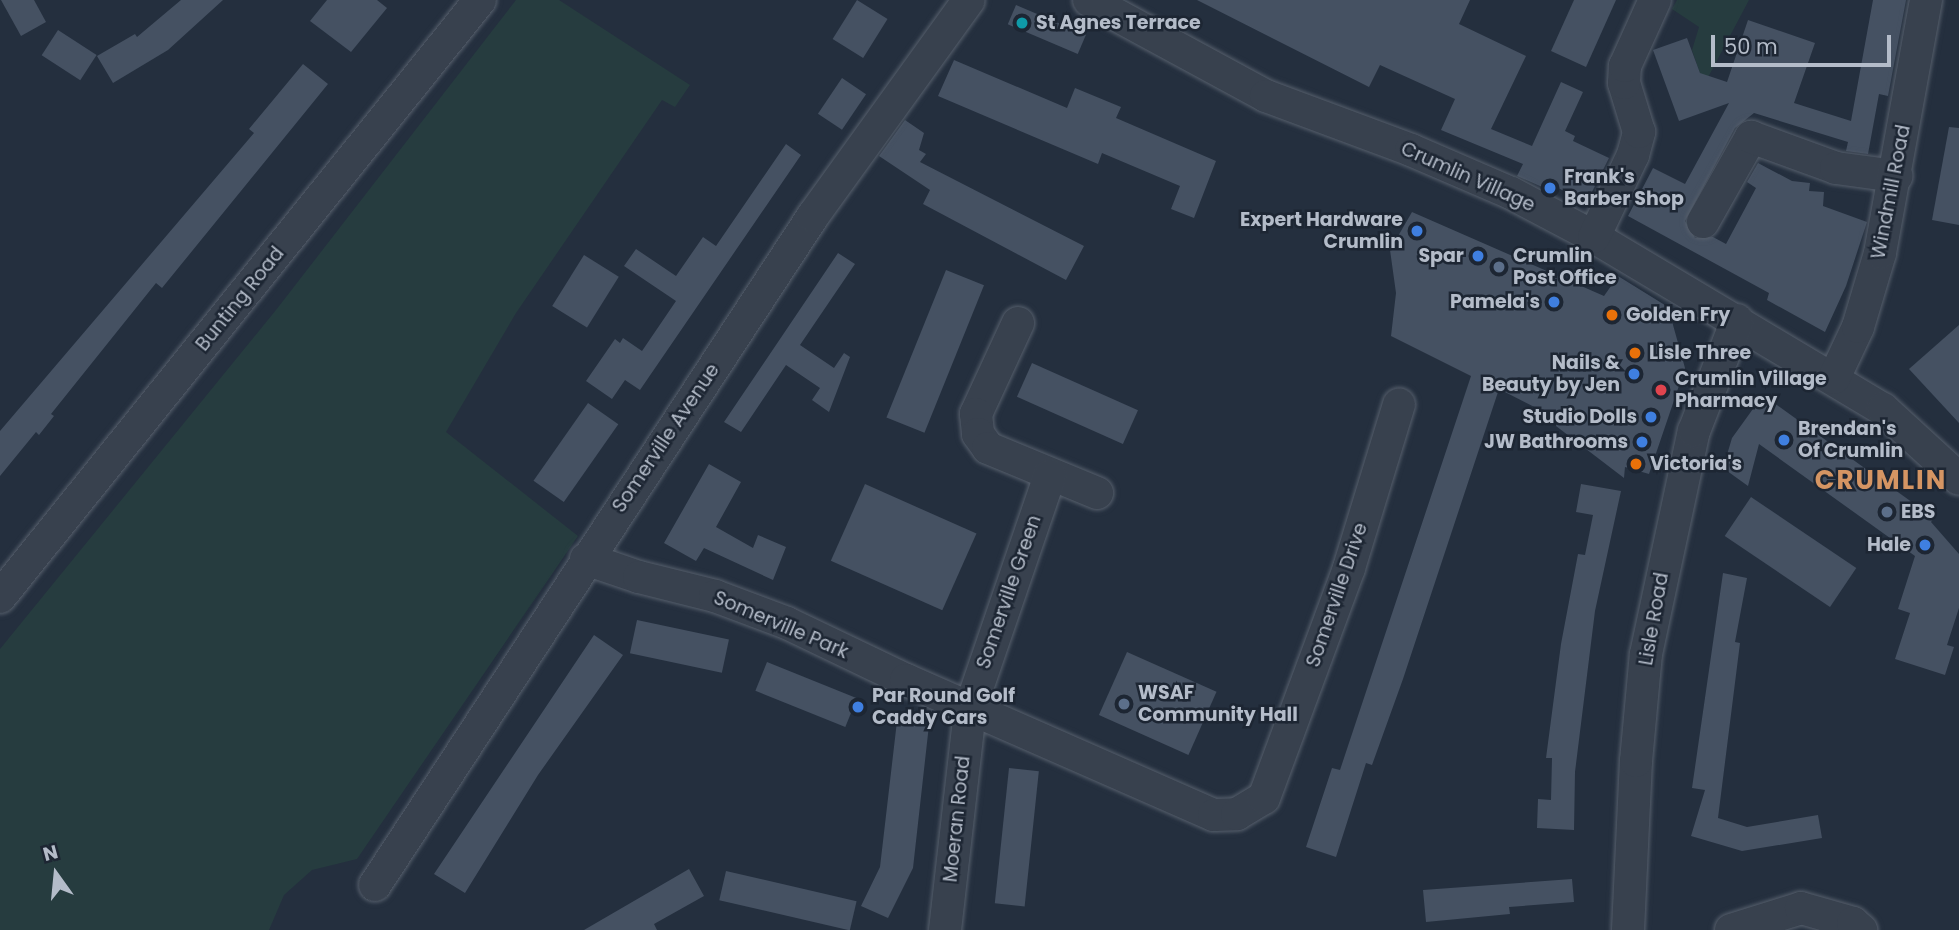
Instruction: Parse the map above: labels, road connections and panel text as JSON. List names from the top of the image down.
{
  "streets": {
    "street": [
      "Crumlin Village",
      "Windmill Road",
      "Bunting Road",
      "Somerville Avenue",
      "Somerville Green",
      "Somerville Drive",
      "Lisle Road",
      "Somerville Park",
      "Moeran Road"
    ]
  },
  "crossings": [
    ["Crumlin Village", "Windmill Road"],
    ["Crumlin Village", "Lisle Road"],
    ["Somerville Avenue", "Somerville Park"],
    ["Somerville Green", "Somerville Drive"],
    ["Somerville Green", "Somerville Park"],
    ["Somerville Green", "Moeran Road"],
    ["Somerville Drive", "Somerville Park"],
    ["Somerville Drive", "Moeran Road"],
    ["Somerville Park", "Moeran Road"]
  ],
  "districts": ["CRUMLIN"],
  "places": [
    "St Agnes Terrace",
    "Frank's Barber Shop",
    "Expert Hardware Crumlin",
    "Spar",
    "Crumlin Post Office",
    "Pamela's",
    "Golden Fry",
    "Lisle Three",
    "Nails & Beauty by Jen",
    "Crumlin Village Pharmacy",
    "Studio Dolls",
    "Brendan's Of Crumlin",
    "JW Bathrooms",
    "Victoria's",
    "EBS",
    "Hale",
    "WSAF Community Hall",
    "Par Round Golf Caddy Cars"
  ],
  "scale_bar": "50 m",
  "north": "top"
}
